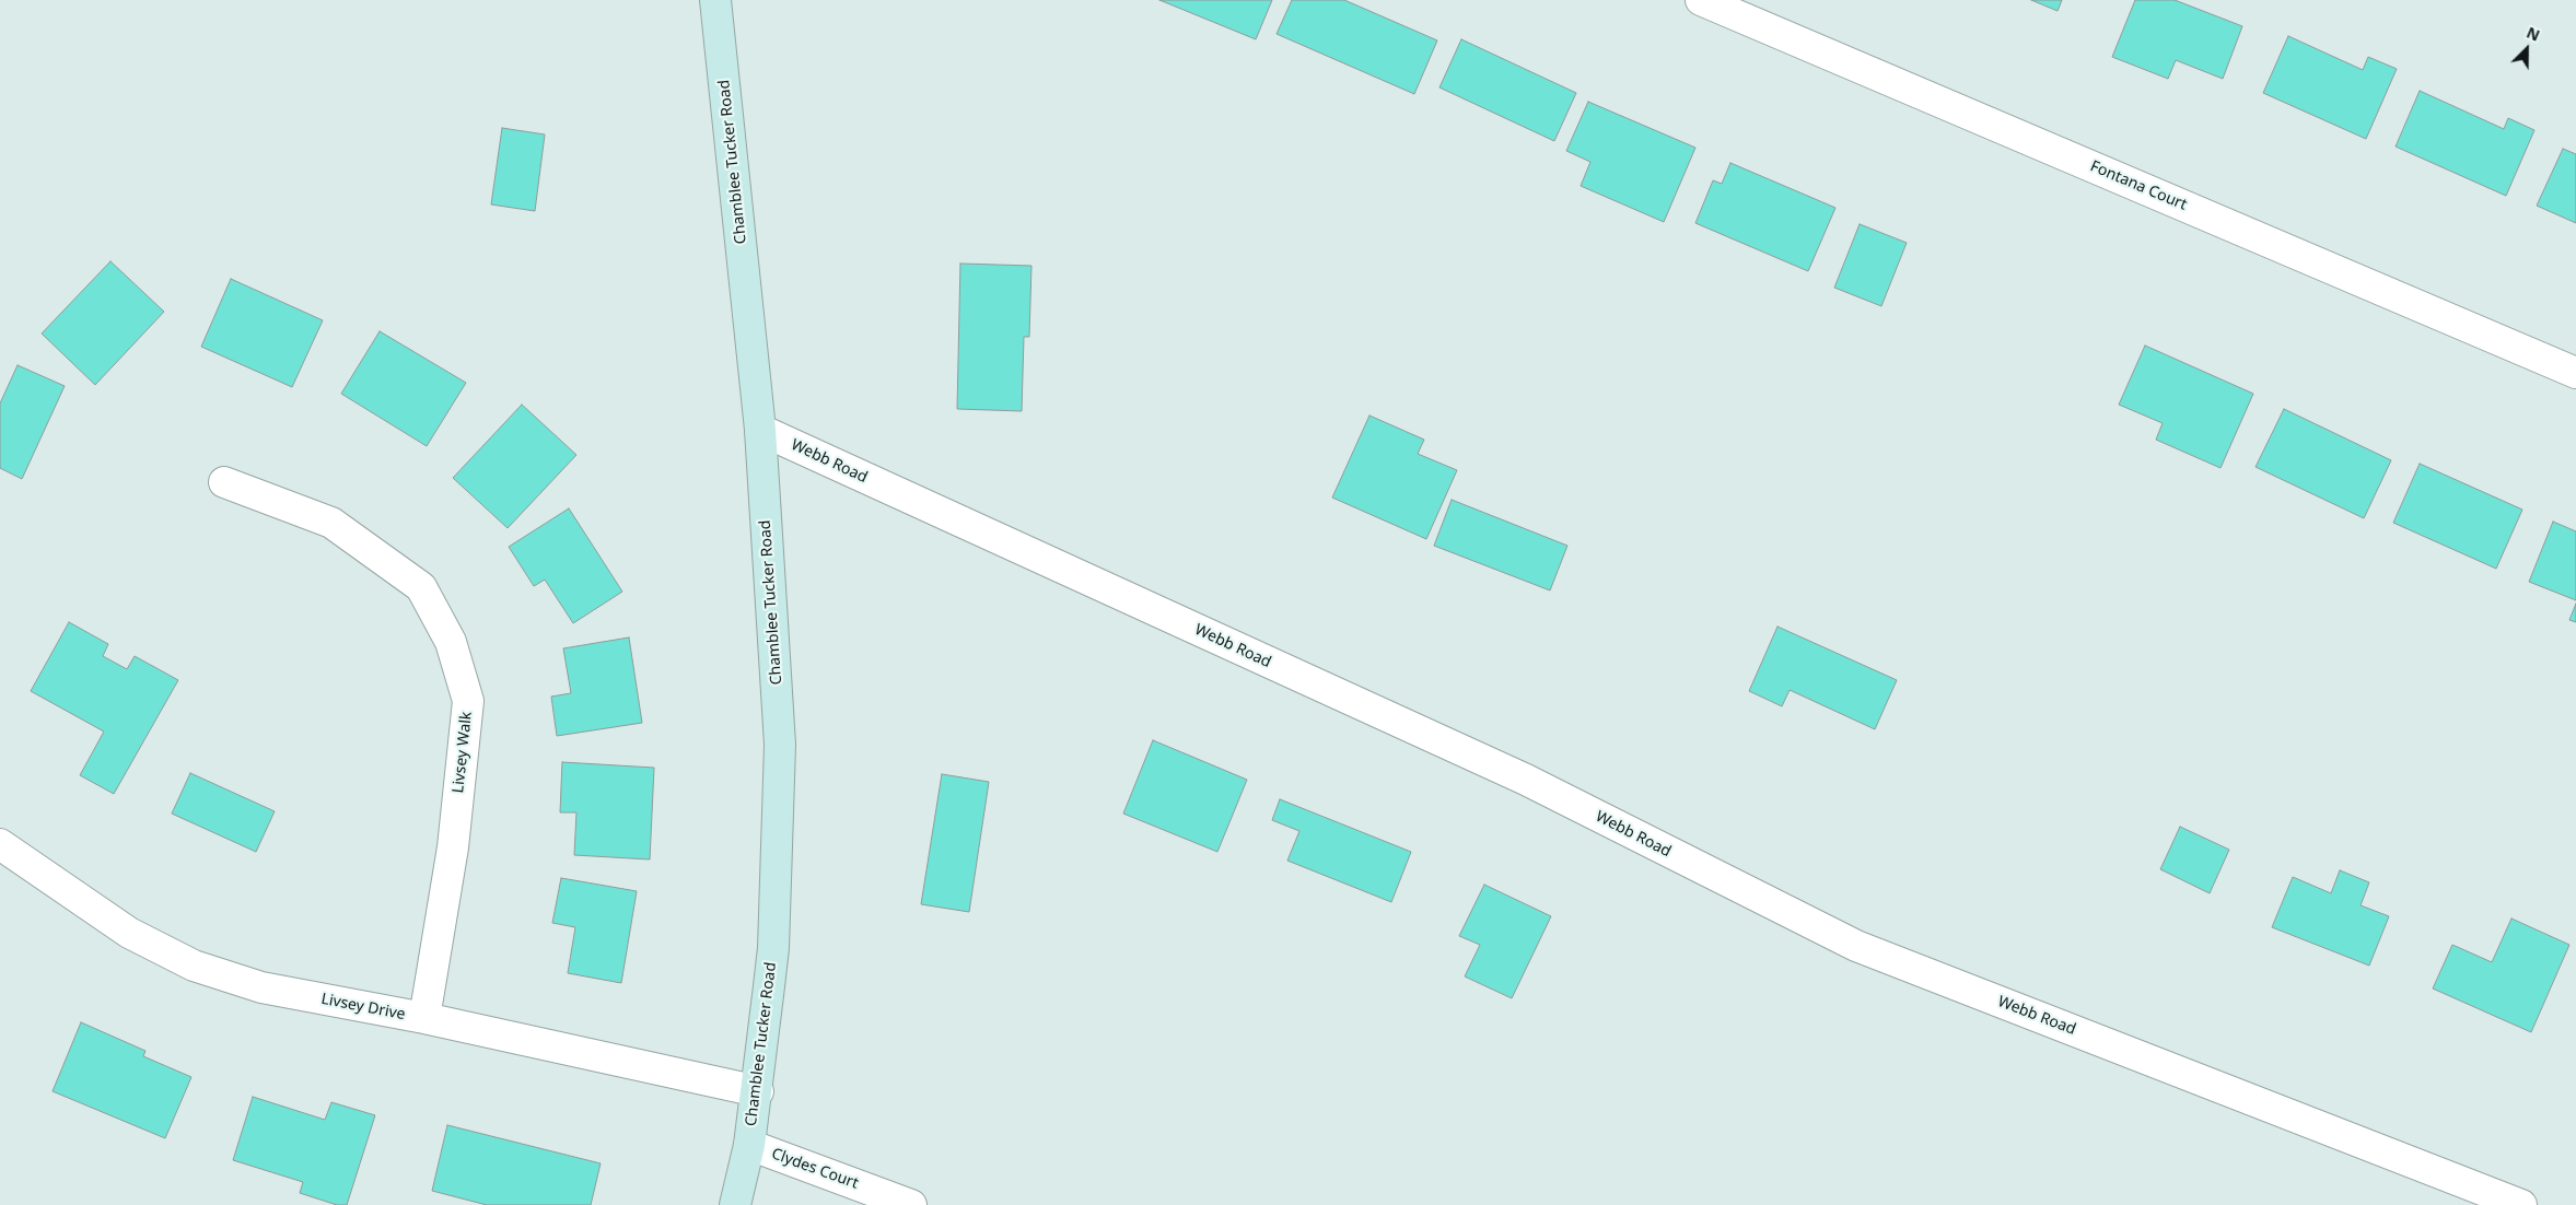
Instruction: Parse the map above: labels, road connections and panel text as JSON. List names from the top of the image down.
{
  "streets": {
    "main road": ["Chamblee Tucker Road"],
    "street": [
      "Fontana Court",
      "Webb Road",
      "Livsey Walk",
      "Livsey Drive",
      "Clydes Court"
    ]
  },
  "crossings": [
    ["Chamblee Tucker Road", "Webb Road"],
    ["Chamblee Tucker Road", "Livsey Drive"],
    ["Chamblee Tucker Road", "Clydes Court"],
    ["Livsey Walk", "Livsey Drive"]
  ],
  "north": "top right"
}
